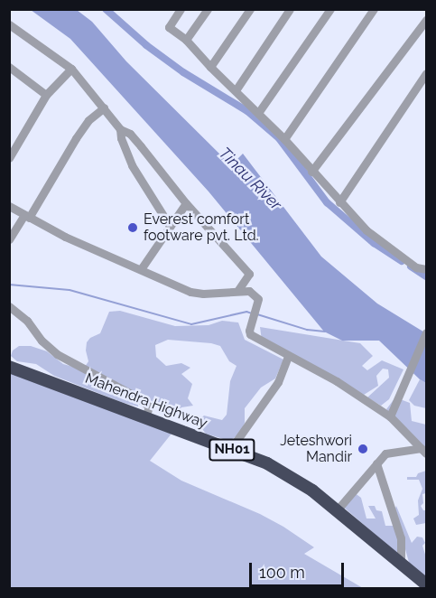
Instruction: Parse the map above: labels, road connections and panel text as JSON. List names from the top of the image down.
{
  "streets": {
    "highway": ["Mahendra Highway", "NH01"]
  },
  "water": ["Tinau River"],
  "places": ["Everest comfort footware pvt. Ltd.", "Jeteshwori Mandir"],
  "scale_bar": "100 m"
}
